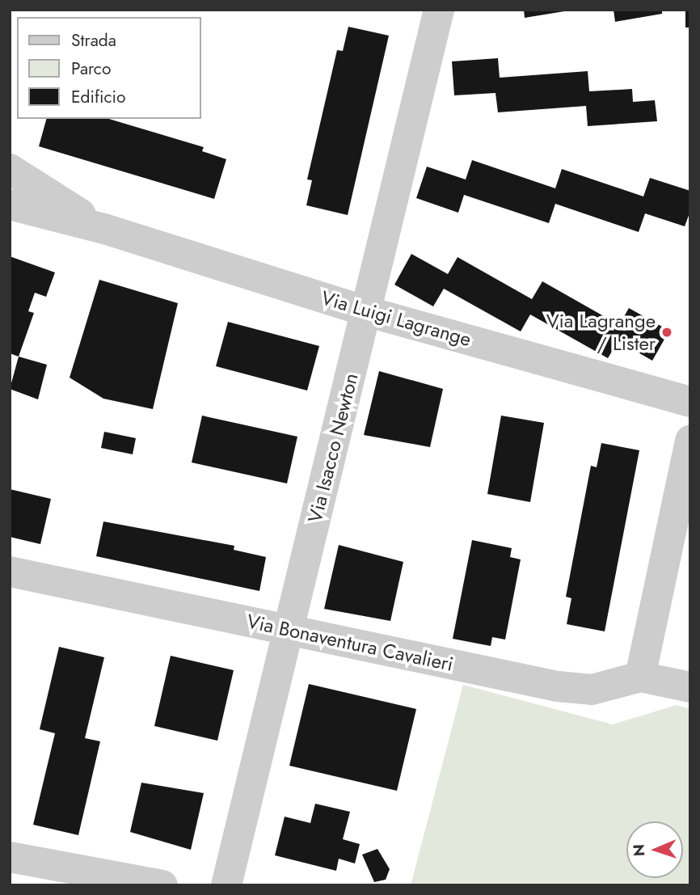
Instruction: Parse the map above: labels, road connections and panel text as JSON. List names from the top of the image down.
{
  "streets": {
    "street": ["Via Luigi Lagrange", "Via Isacco Newton", "Via Bonaventura Cavalieri"]
  },
  "crossings": [
    ["Via Luigi Lagrange", "Via Isacco Newton"],
    ["Via Isacco Newton", "Via Bonaventura Cavalieri"]
  ],
  "places": ["Via Lagrange / Lister"],
  "legend": ["Strada", "Parco", "Edificio"],
  "north": "left"
}
